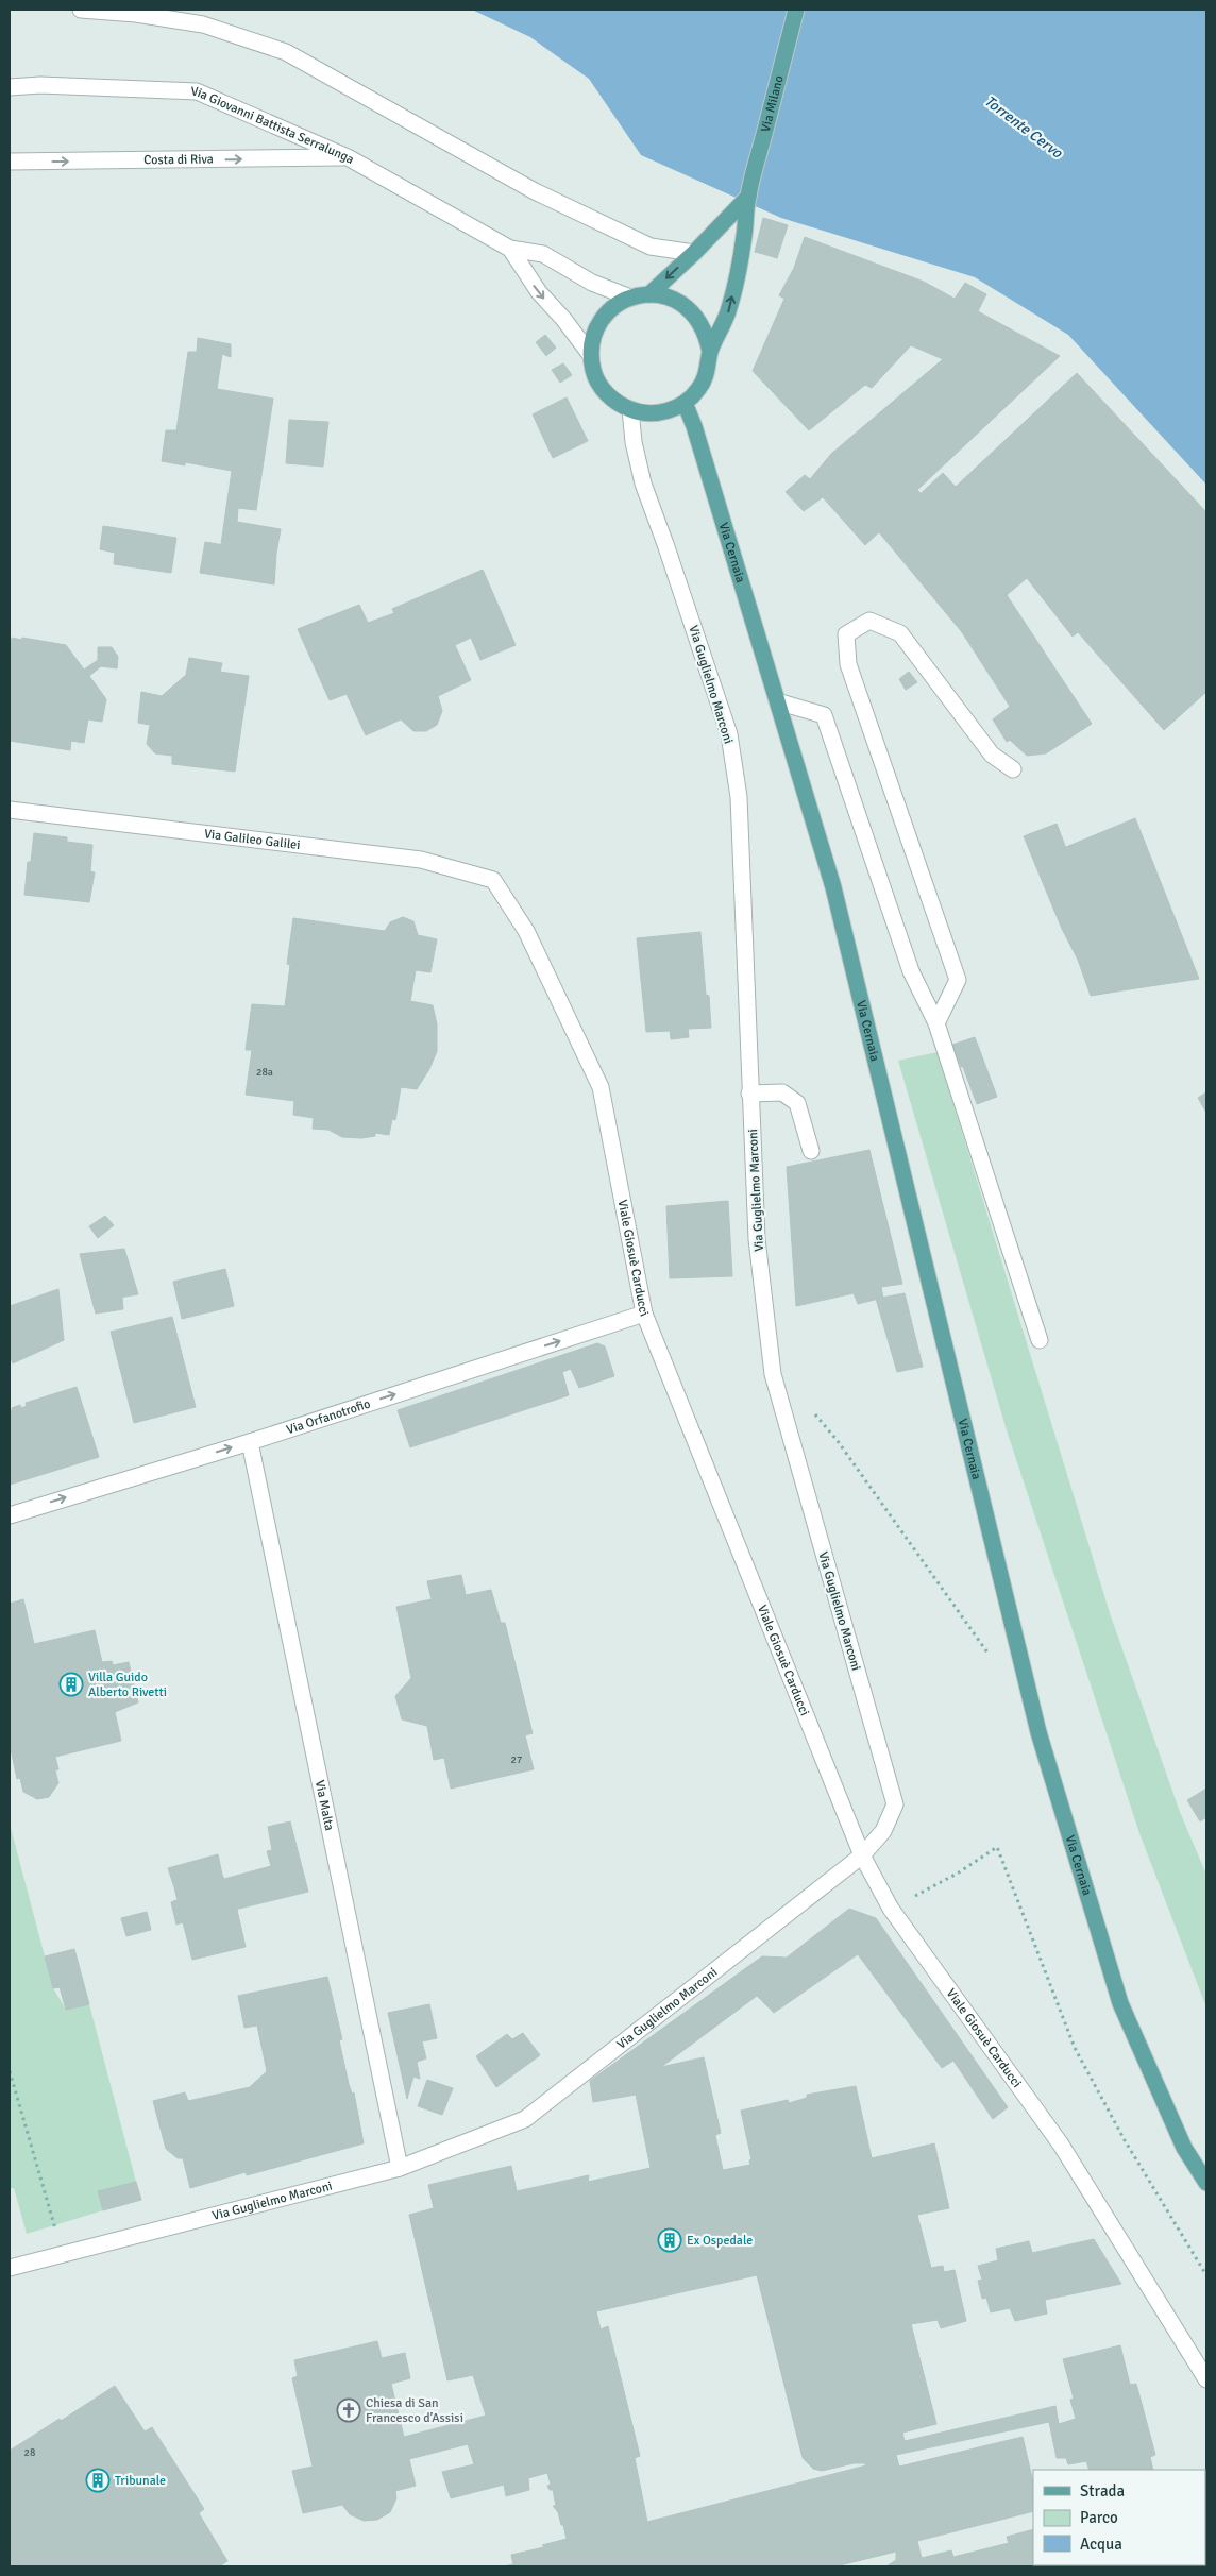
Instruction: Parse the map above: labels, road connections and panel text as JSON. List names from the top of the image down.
{
  "streets": {
    "main road": ["Via Milano", "Via Cernaia"],
    "street": [
      "Via Giovanni Battista Serralunga",
      "Costa di Riva",
      "Via Guglielmo Marconi",
      "Via Galileo Galilei",
      "Viale Giosuè Carducci",
      "Via Orfanotrofio",
      "Via Malta"
    ]
  },
  "crossings": [
    ["Via Milano", "Via Giovanni Battista Serralunga"],
    ["Via Milano", "Via Cernaia"],
    ["Via Milano", "Via Guglielmo Marconi"],
    ["Via Giovanni Battista Serralunga", "Costa di Riva"],
    ["Via Giovanni Battista Serralunga", "Via Cernaia"],
    ["Via Giovanni Battista Serralunga", "Via Guglielmo Marconi"],
    ["Via Cernaia", "Via Guglielmo Marconi"],
    ["Via Guglielmo Marconi", "Viale Giosuè Carducci"],
    ["Via Guglielmo Marconi", "Via Malta"],
    ["Via Galileo Galilei", "Viale Giosuè Carducci"],
    ["Viale Giosuè Carducci", "Via Orfanotrofio"],
    ["Via Orfanotrofio", "Via Malta"]
  ],
  "one_way": ["Via Milano", "Via Orfanotrofio"],
  "water": ["Torrente Cervo"],
  "places": {
    "building": ["Villa Guido Alberto Rivetti", "Ex Ospedale", "Tribunale"],
    "church": ["Chiesa di San Francesco d’Assisi"]
  },
  "house_numbers": ["28a", "27", "28"],
  "legend": ["Strada", "Parco", "Acqua"]
}
